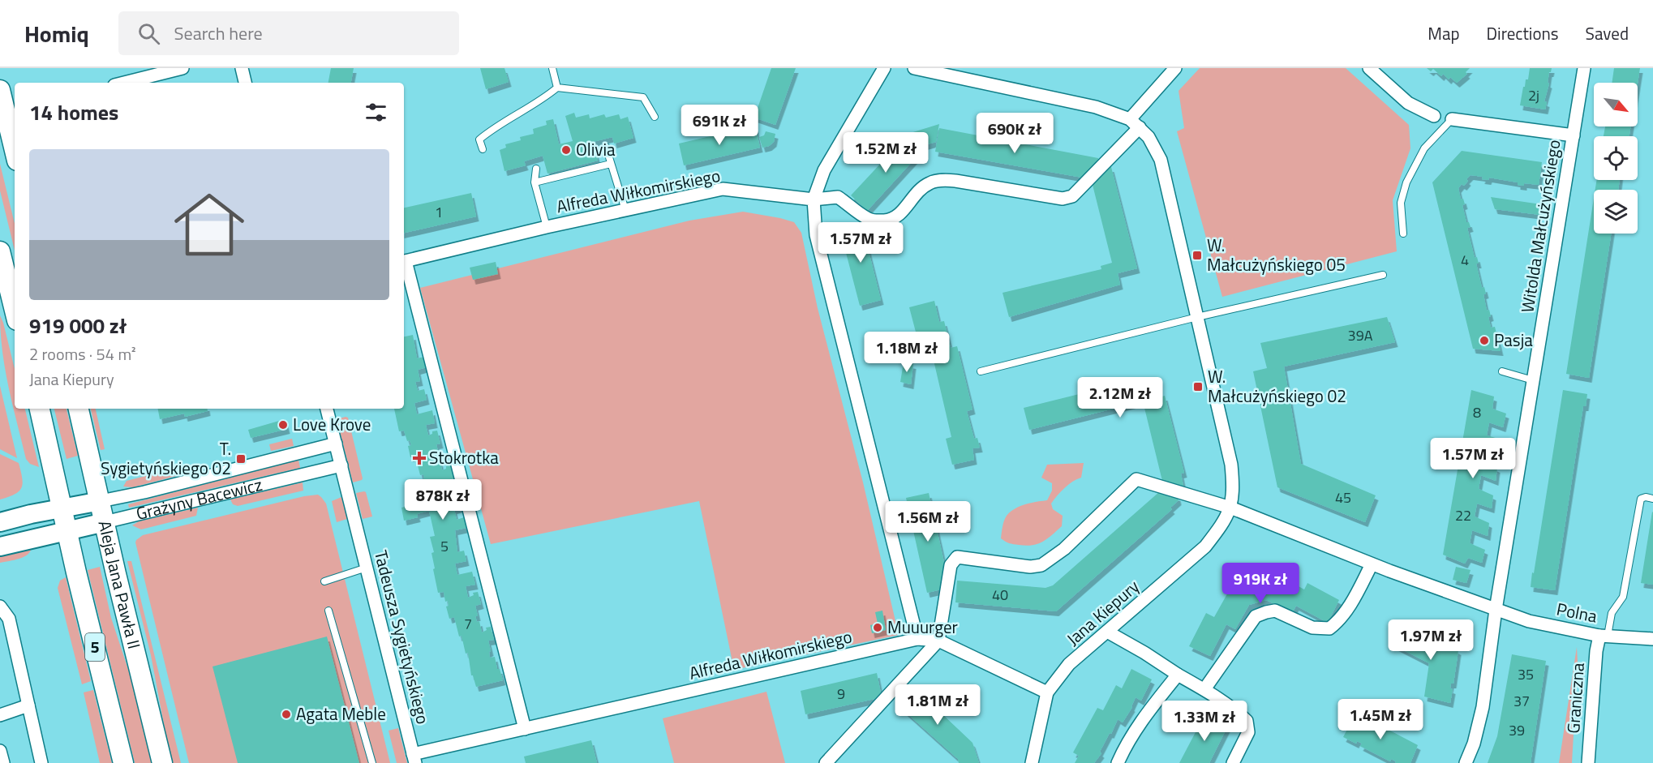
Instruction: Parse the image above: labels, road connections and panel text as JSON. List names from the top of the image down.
{
  "streets": {
    "main road": ["Aleja Jana Pawła II", "5"],
    "street": [
      "Alfreda Wiłkomirskiego",
      "Witolda Małcużyńskiego",
      "Grażyny Bacewicz",
      "Jana Kiepury",
      "Polna",
      "Tadeusza Sygietyńskiego",
      "Graniczna"
    ]
  },
  "crossings": [
    ["Alfreda Wiłkomirskiego", "Jana Kiepury"],
    ["Alfreda Wiłkomirskiego", "Tadeusza Sygietyńskiego"],
    ["Witolda Małcużyńskiego", "Polna"],
    ["Grażyny Bacewicz", "Aleja Jana Pawła II"],
    ["Grażyny Bacewicz", "Tadeusza Sygietyńskiego"],
    ["Grażyny Bacewicz", "5"],
    ["Polna", "Graniczna"]
  ],
  "places": {
    "other": [
      "Olivia",
      "Pasja",
      "Love Krove",
      "Muuurger",
      "Agata Meble"
    ],
    "transit": ["W. Małcużyńskiego 05", "W. Małcużyńskiego 02", "T. Sygietyńskiego 02"],
    "health": ["Stokrotka"]
  },
  "house_numbers": [
    "2j",
    "1",
    "4",
    "39A",
    "8",
    "45",
    "22",
    "5",
    "40",
    "7",
    "35",
    "9",
    "37",
    "39"
  ],
  "north": "bottom right",
  "page": {
    "header": "Homiq",
    "search": "Search here",
    "nav": ["Map", "Directions", "Saved"],
    "heading": "14 homes",
    "price": [
      "691K zł",
      "690K zł",
      "1.52M zł",
      "1.57M zł",
      "1.18M zł",
      "2.12M zł",
      "1.57M zł",
      "878K zł",
      "1.56M zł",
      "919K zł",
      "1.97M zł",
      "1.81M zł",
      "1.45M zł",
      "1.33M zł"
    ],
    "list": [
      {
        "name": "919 000 zł",
        "note": "2 rooms · 54 m² · Jana Kiepury"
      }
    ]
  }
}
